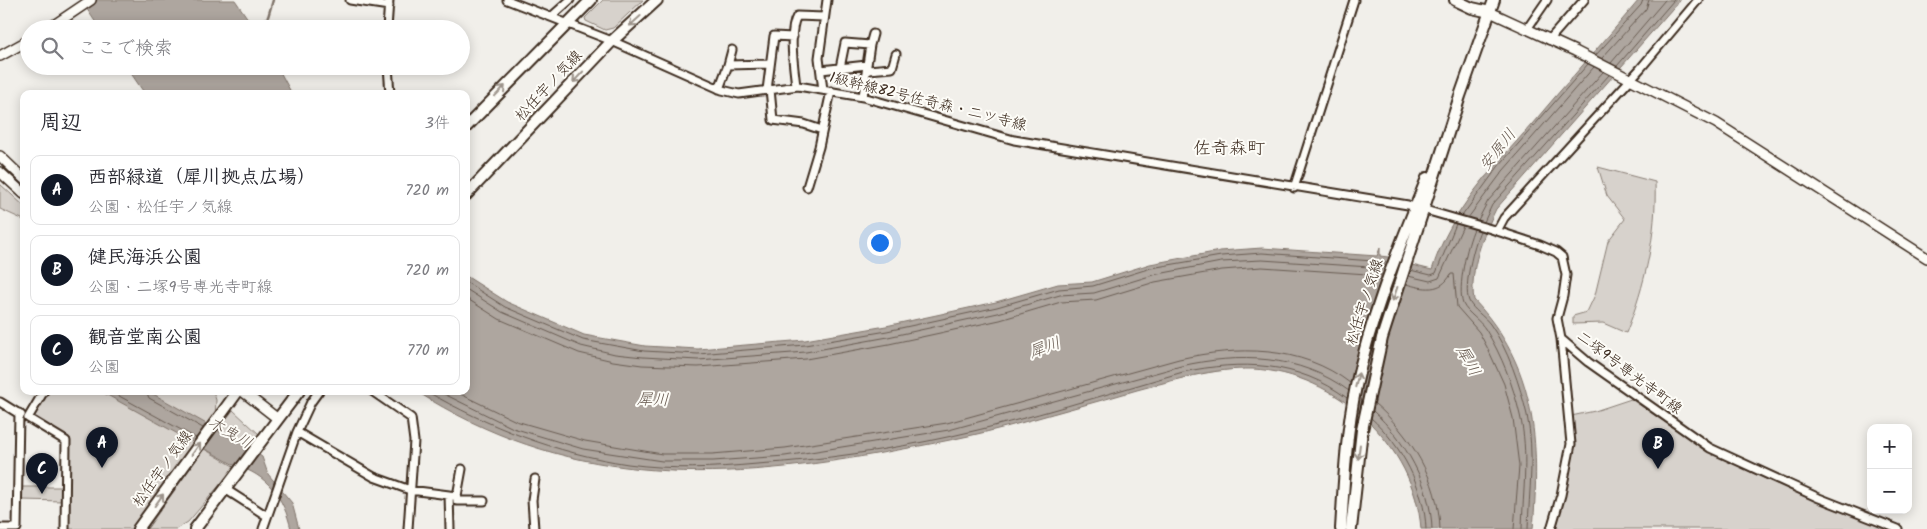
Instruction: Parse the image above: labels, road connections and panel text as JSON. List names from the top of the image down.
{
  "streets": {
    "main road": ["松任宇ノ気線"],
    "street": ["1級幹線82号佐奇森・二ツ寺線", "二塚9号専光寺町線"]
  },
  "crossings": [
    ["松任宇ノ気線", "1級幹線82号佐奇森・二ツ寺線"],
    ["松任宇ノ気線", "二塚9号専光寺町線"],
    ["1級幹線82号佐奇森・二ツ寺線", "二塚9号専光寺町線"]
  ],
  "districts": ["佐奇森町"],
  "water": ["安原川", "犀川", "木曳川"],
  "page": {
    "search": "ここで検索",
    "heading": ["周辺", "3件"],
    "list": [
      {
        "mark": "A",
        "name": "西部緑道（犀川拠点広場）",
        "note": "公園 · 松任宇ノ気線",
        "value": "720 m"
      },
      {
        "mark": "B",
        "name": "健民海浜公園",
        "note": "公園 · 二塚9号専光寺町線",
        "value": "720 m"
      },
      {
        "mark": "C",
        "name": "観音堂南公園",
        "note": "公園",
        "value": "770 m"
      }
    ],
    "map_buttons": ["+", "−"],
    "pins": ["A", "B", "C"]
  }
}
